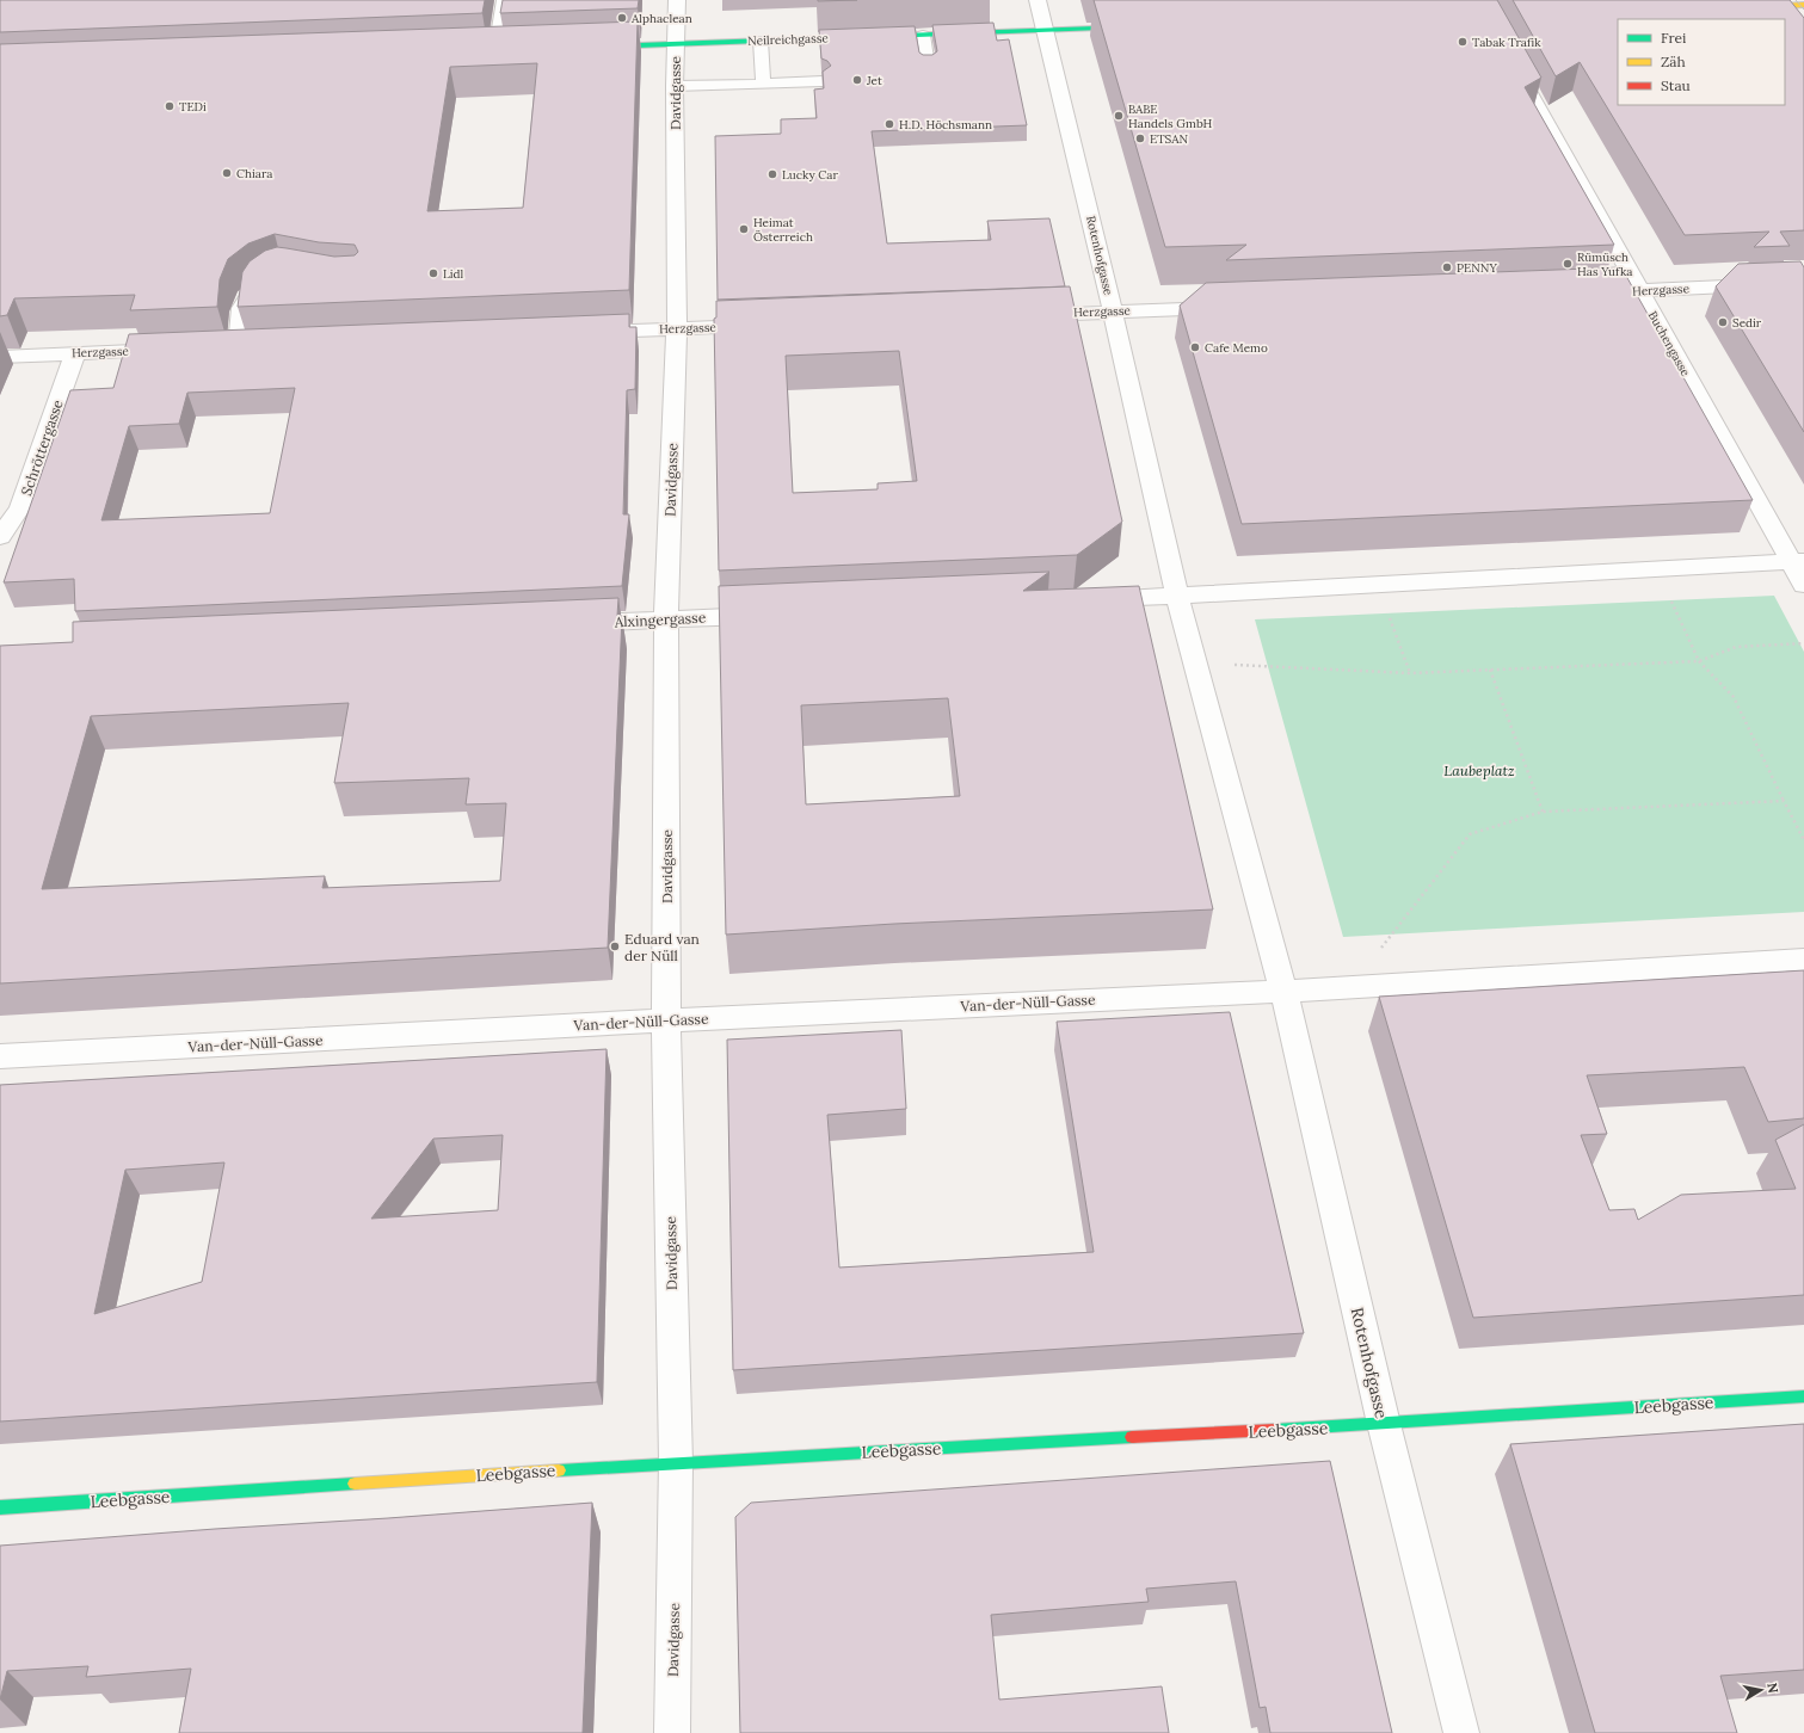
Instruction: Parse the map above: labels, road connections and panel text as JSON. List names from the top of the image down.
{
  "streets": {
    "street": [
      "Neilreichgasse",
      "Davidgasse",
      "Rotenhofgasse",
      "Herzgasse",
      "Buchengasse",
      "Schröttergasse",
      "Alxingergasse",
      "Van-der-Nüll-Gasse",
      "Leebgasse"
    ]
  },
  "crossings": [
    ["Neilreichgasse", "Davidgasse"],
    ["Neilreichgasse", "Rotenhofgasse"],
    ["Davidgasse", "Herzgasse"],
    ["Davidgasse", "Alxingergasse"],
    ["Davidgasse", "Van-der-Nüll-Gasse"],
    ["Davidgasse", "Leebgasse"],
    ["Rotenhofgasse", "Herzgasse"],
    ["Rotenhofgasse", "Van-der-Nüll-Gasse"],
    ["Rotenhofgasse", "Leebgasse"],
    ["Herzgasse", "Buchengasse"],
    ["Herzgasse", "Schröttergasse"]
  ],
  "parks": ["Laubeplatz"],
  "places": [
    "Alphaclean",
    "Tabak Trafik",
    "Jet",
    "TEDi",
    "BABE Handels GmbH",
    "H.D. Höchsmann",
    "ETSAN",
    "Chiara",
    "Lucky Car",
    "Heimat Österreich",
    "Rümüsch Has Yufka",
    "PENNY",
    "Lidl",
    "Sedir",
    "Cafe Memo",
    "Eduard van der Nüll"
  ],
  "legend": ["Frei", "Zäh", "Stau"],
  "north": "right"
}
